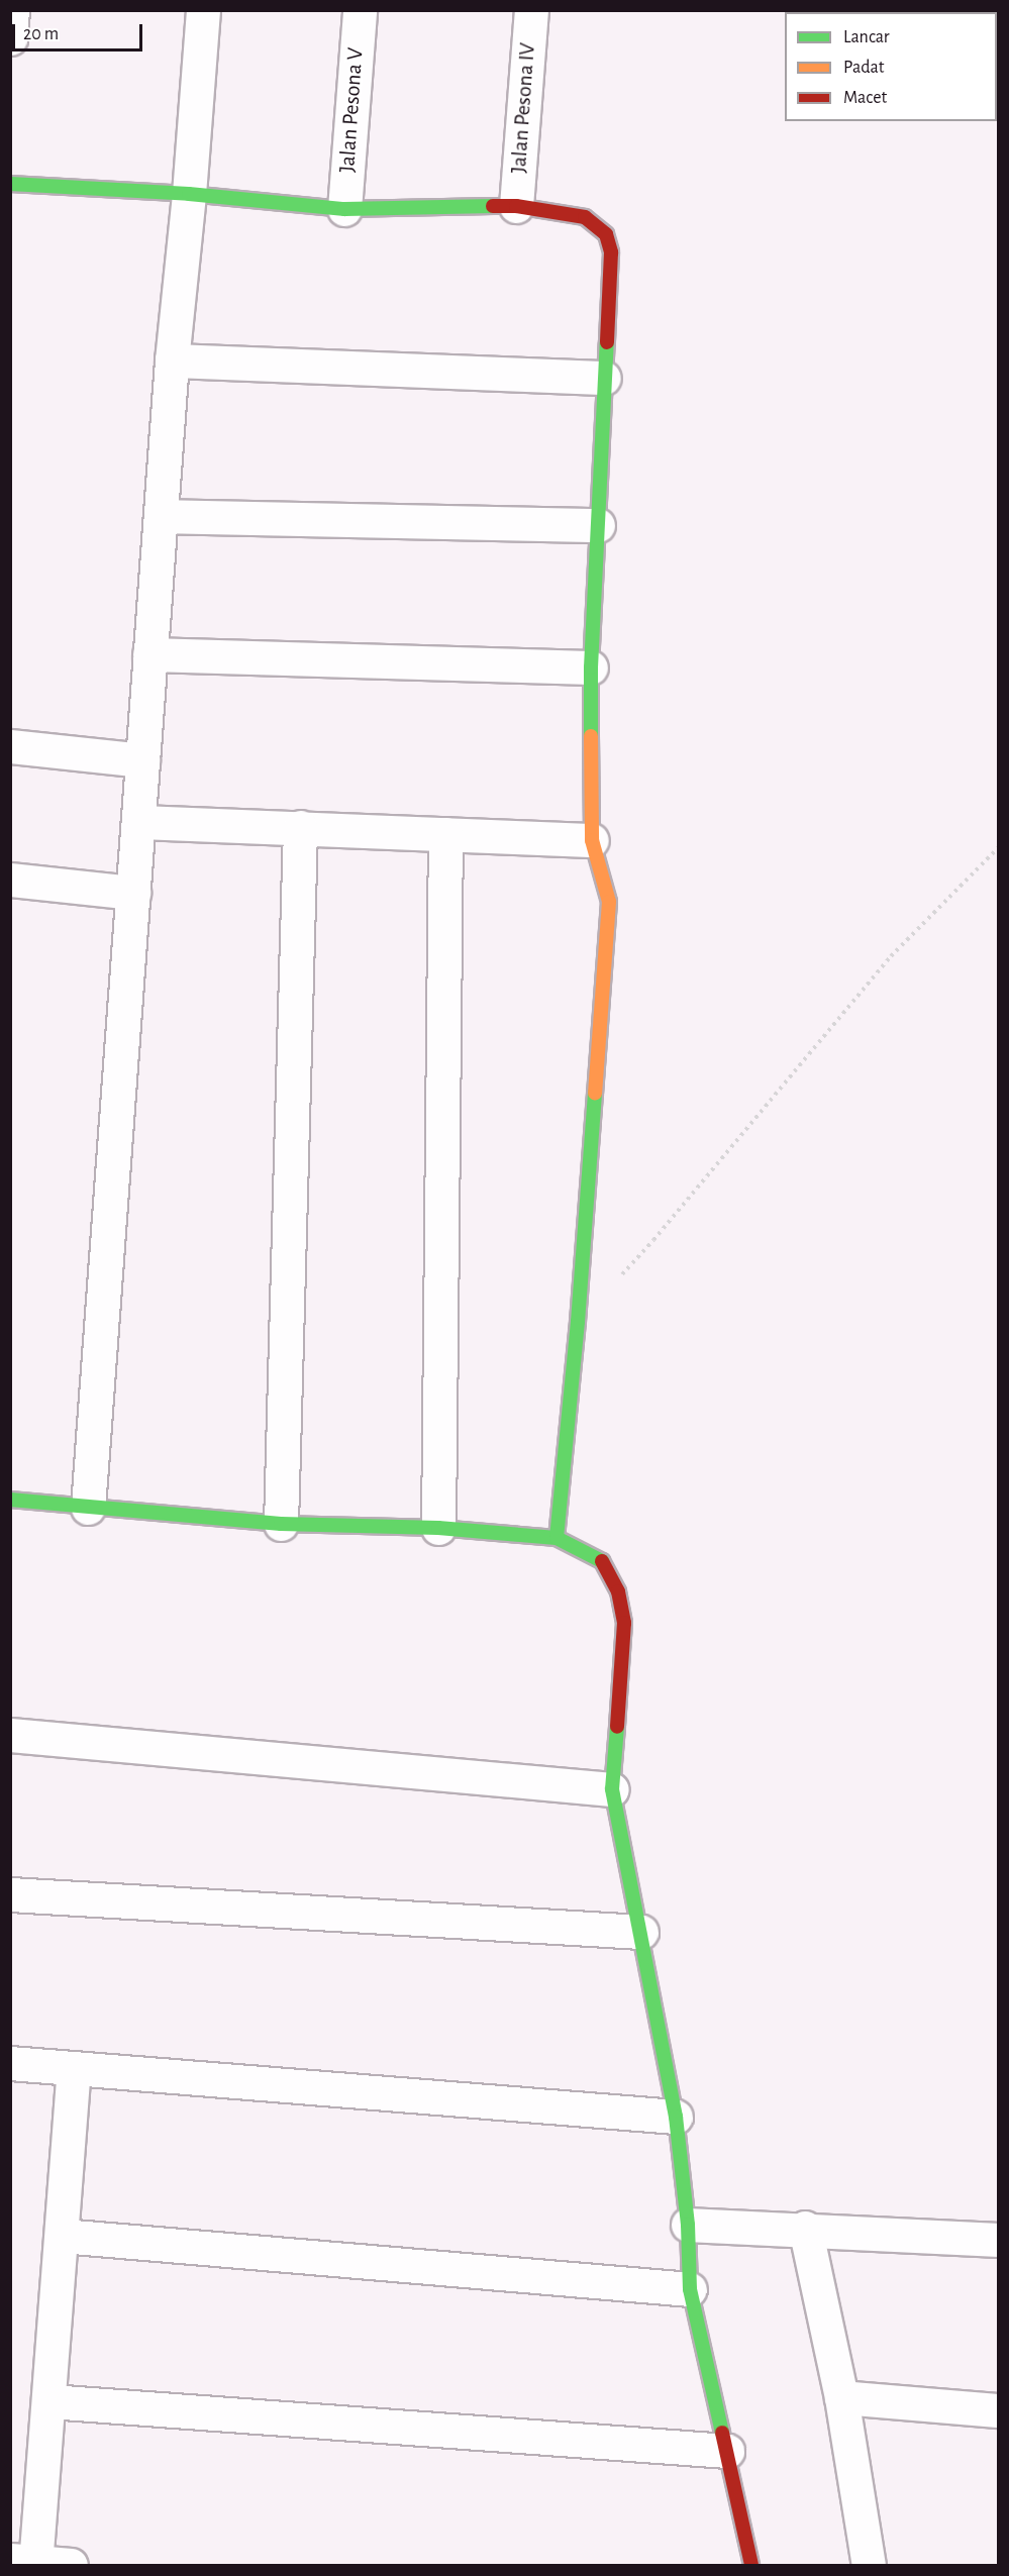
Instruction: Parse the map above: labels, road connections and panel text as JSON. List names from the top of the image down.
{
  "streets": {
    "street": ["Jalan Pesona IV", "Jalan Pesona V"]
  },
  "legend": ["Lancar", "Padat", "Macet"],
  "scale_bar": "20 m"
}
